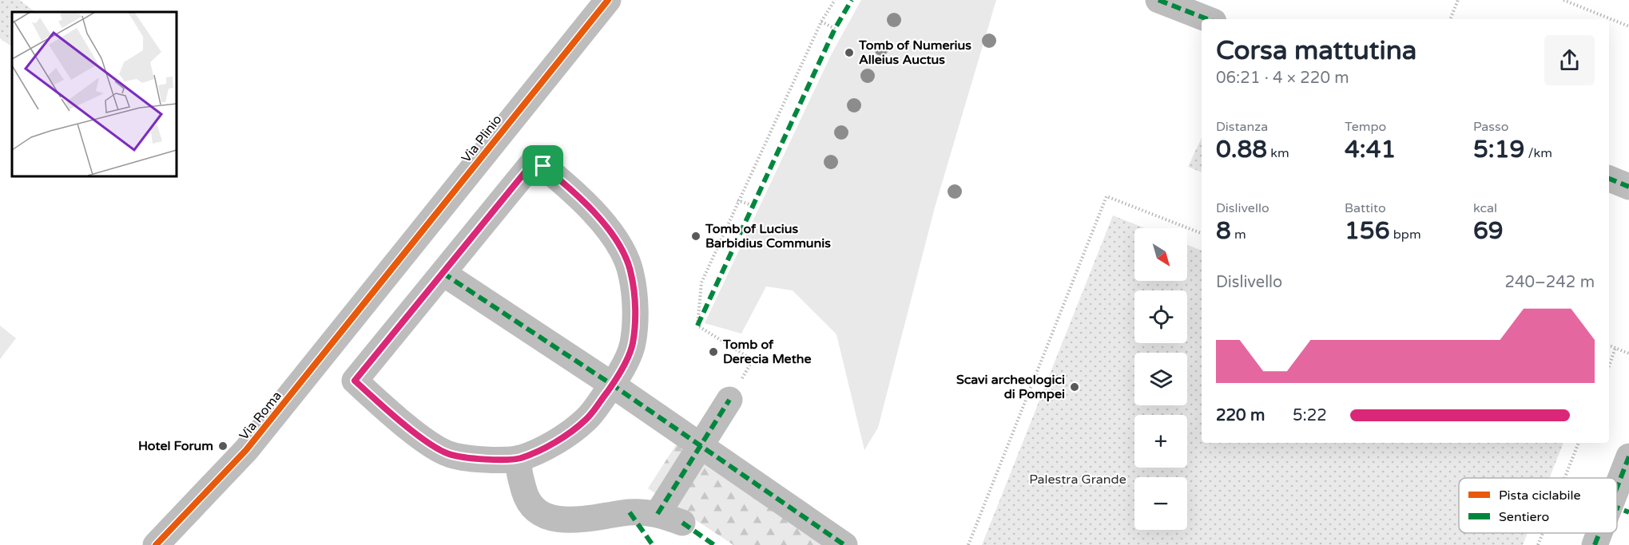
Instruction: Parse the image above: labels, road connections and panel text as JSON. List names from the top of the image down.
{
  "streets": {
    "street": ["Via Plinio", "Via Roma"]
  },
  "crossings": [
    ["Via Plinio", "Via Roma"]
  ],
  "parks": ["Palestra Grande"],
  "places": [
    "Tomb of Numerius Alleius Auctus",
    "Tomb of Lucius Barbidius Communis",
    "Tomb of Derecia Methe",
    "Scavi archeologici di Pompei",
    "Hotel Forum"
  ],
  "legend": ["Pista ciclabile", "Sentiero"],
  "north": "bottom right",
  "page": {
    "heading": ["Corsa mattutina", "06:21 · 4 × 220 m"],
    "stats": [
      ["Distanza", "0.88 km"],
      ["Tempo", "4:41"],
      ["Passo", "5:19 /km"],
      ["Dislivello", "8 m"],
      ["Battito", "156 bpm"],
      ["kcal", "69"]
    ],
    "map_buttons": ["+", "−"],
    "chart": ["Dislivello", "240–242 m"],
    "list": [
      {
        "name": "220 m",
        "note": "5:22"
      }
    ]
  }
}
